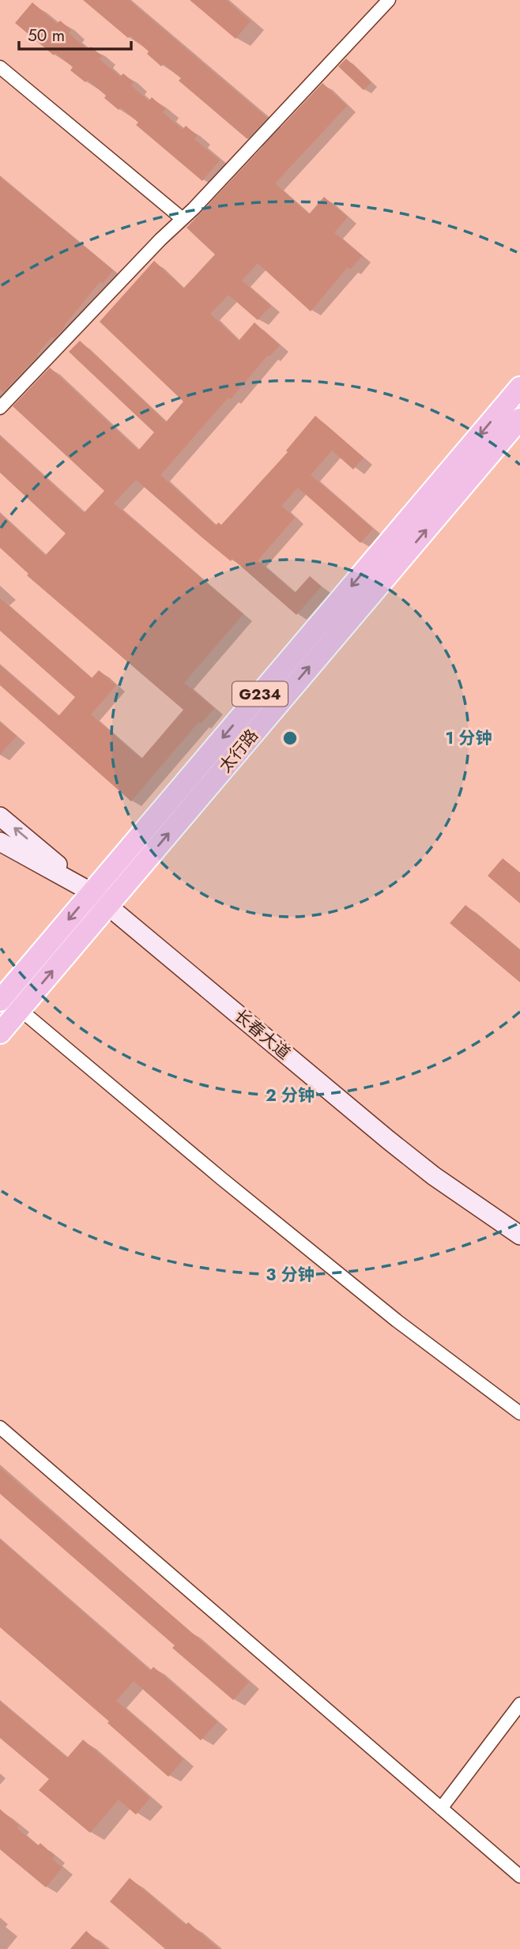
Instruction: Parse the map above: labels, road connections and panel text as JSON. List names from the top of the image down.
{
  "streets": {
    "highway": ["G234", "太行路"],
    "main road": ["长春大道"]
  },
  "crossings": [
    ["太行路", "长春大道"]
  ],
  "scale_bar": "50 m",
  "rings": ["1 分钟", "2 分钟", "3 分钟"]
}
